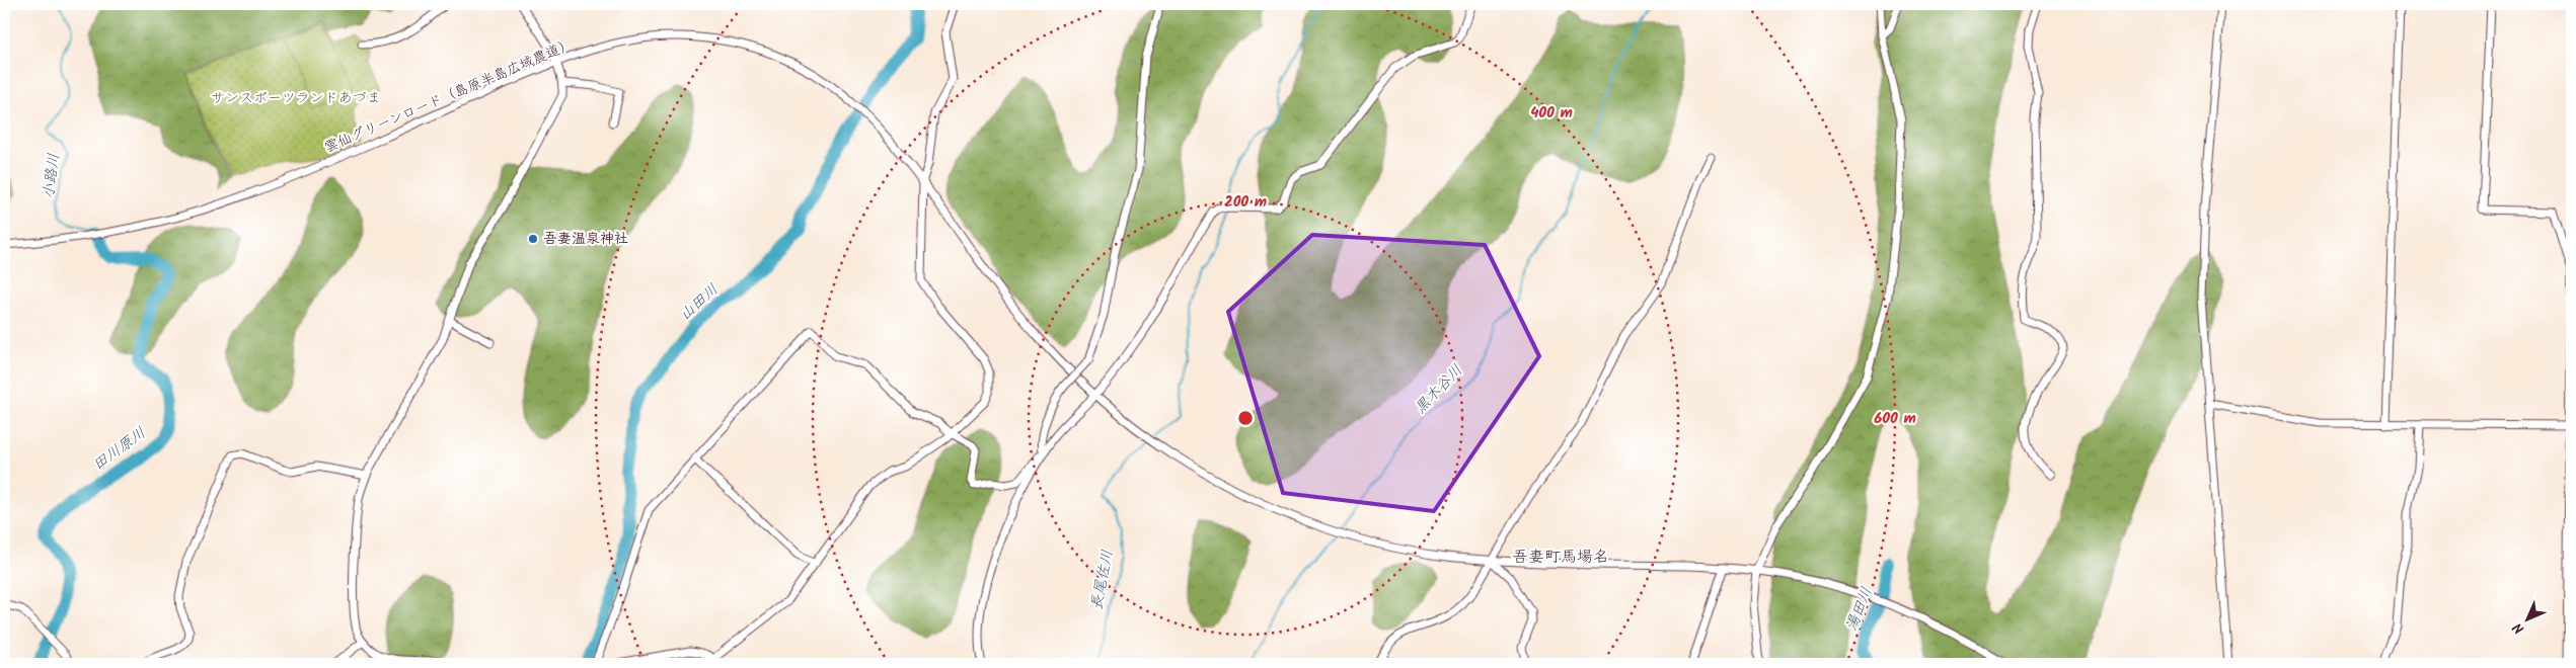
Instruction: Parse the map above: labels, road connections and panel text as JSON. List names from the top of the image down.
{
  "streets": {
    "street": ["雲仙グリーンロード（島原半島広域農道）"]
  },
  "districts": ["吾妻町馬場名"],
  "water": [
    "小路川",
    "山田川",
    "黒木谷川",
    "田川原川",
    "長尾佐川",
    "湯田川"
  ],
  "parks": ["サンスポーツランドあづま"],
  "places": ["吾妻温泉神社"],
  "north": "bottom left",
  "rings": ["400 m", "200 m", "600 m"]
}
